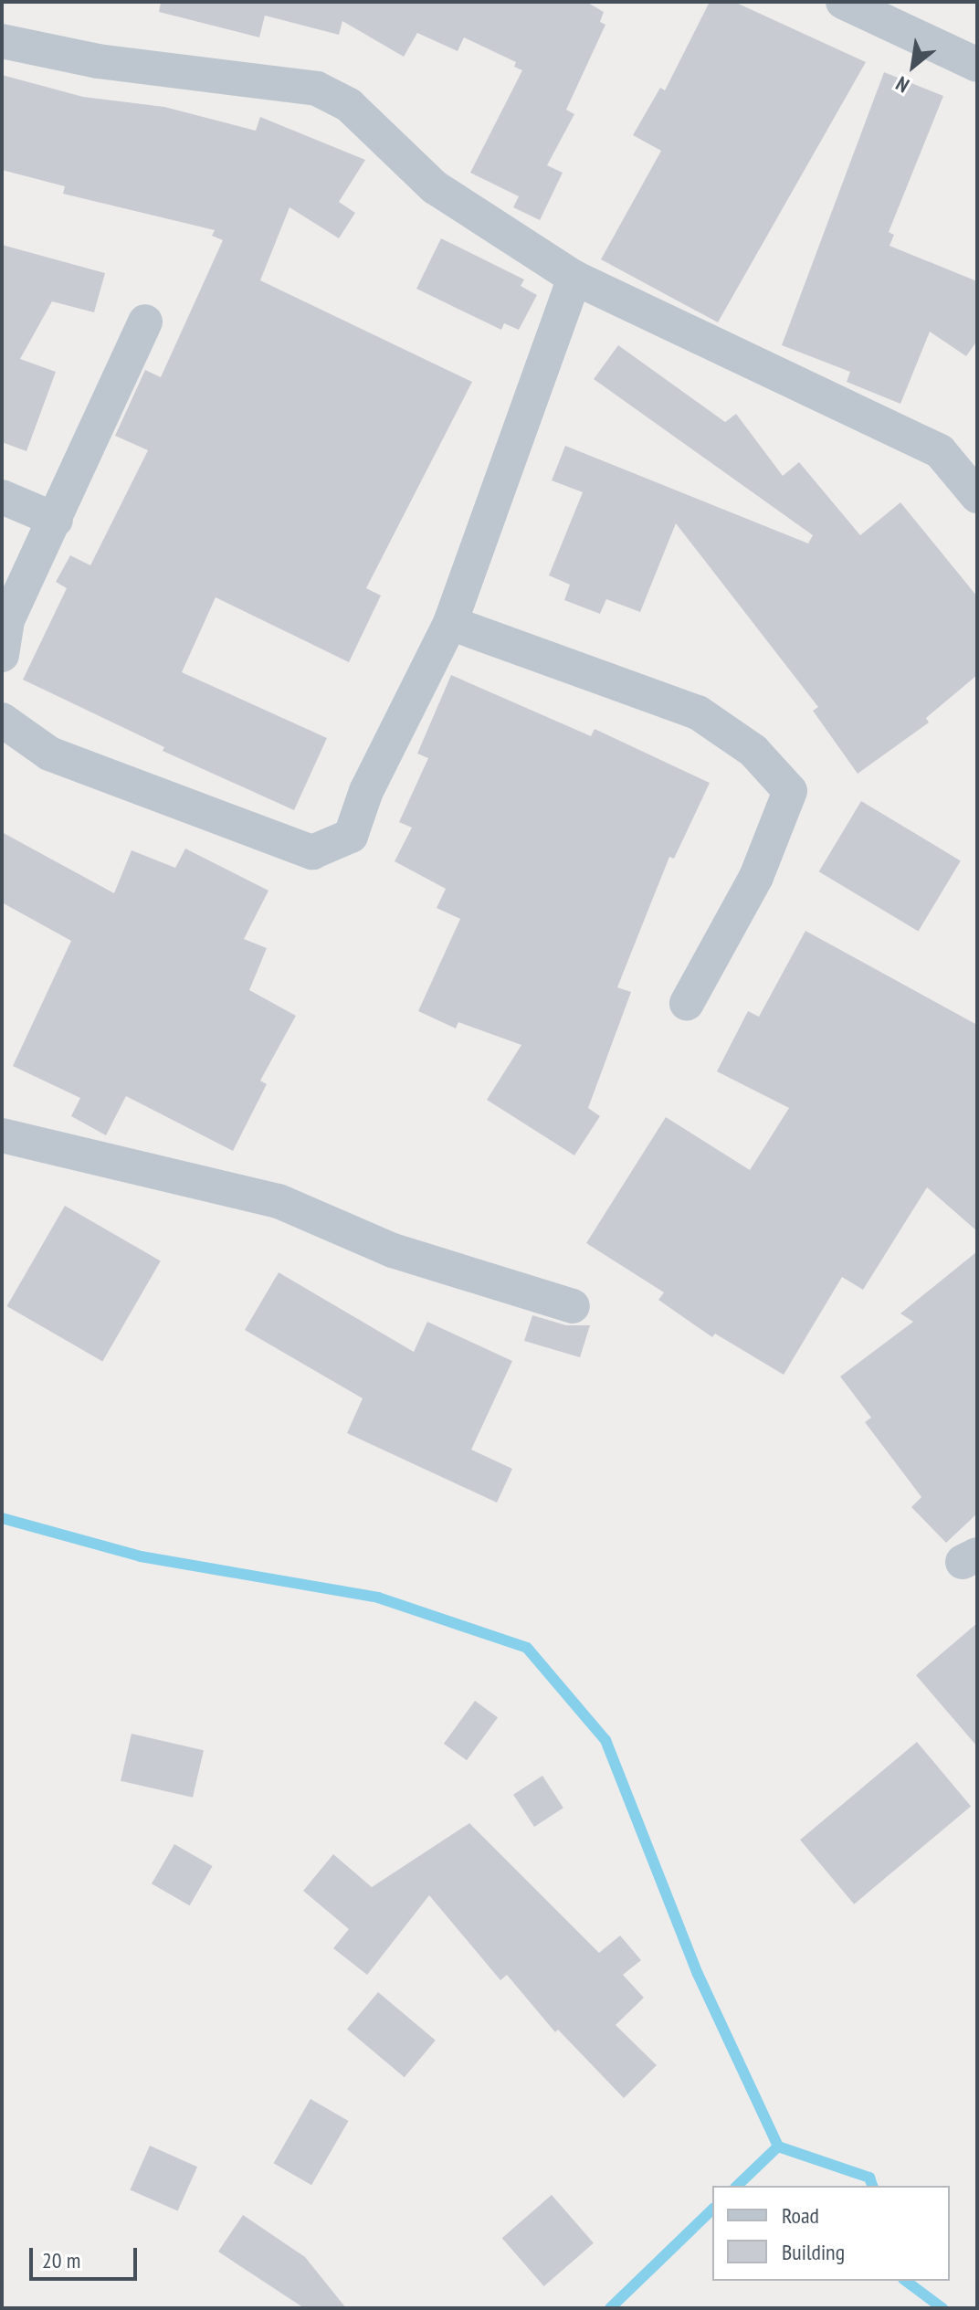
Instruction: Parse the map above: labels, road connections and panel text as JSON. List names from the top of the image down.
{
  "legend": ["Road", "Building"],
  "scale_bar": "20 m",
  "north": "bottom left"
}
